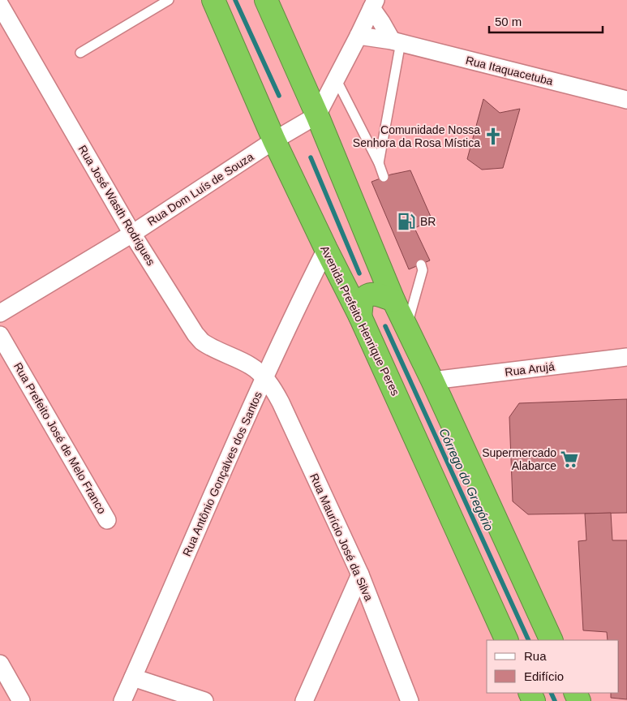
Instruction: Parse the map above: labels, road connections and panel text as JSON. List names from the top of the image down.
{
  "streets": {
    "highway": ["Avenida Prefeito Henrique Peres"],
    "street": [
      "Rua Itaquacetuba",
      "Rua Dom Luís de Souza",
      "Rua José Wasth Rodrigues",
      "Rua Arujá",
      "Rua Prefeito José de Melo Franco",
      "Rua Antônio Gonçalves dos Santos",
      "Rua Maurício José da Silva"
    ]
  },
  "crossings": [
    ["Rua Dom Luís de Souza", "Rua José Wasth Rodrigues"],
    ["Rua Dom Luís de Souza", "Avenida Prefeito Henrique Peres"],
    ["Rua José Wasth Rodrigues", "Rua Antônio Gonçalves dos Santos"],
    ["Rua José Wasth Rodrigues", "Rua Maurício José da Silva"],
    ["Avenida Prefeito Henrique Peres", "Rua Antônio Gonçalves dos Santos"],
    ["Rua Antônio Gonçalves dos Santos", "Rua Maurício José da Silva"]
  ],
  "water": ["Córrego do Gregório"],
  "places": {
    "church": ["Comunidade Nossa Senhora da Rosa Mística"],
    "fuel station": ["BR"],
    "supermarket": ["Supermercado Alabarce"]
  },
  "legend": ["Rua", "Edifício"],
  "scale_bar": "50 m"
}
